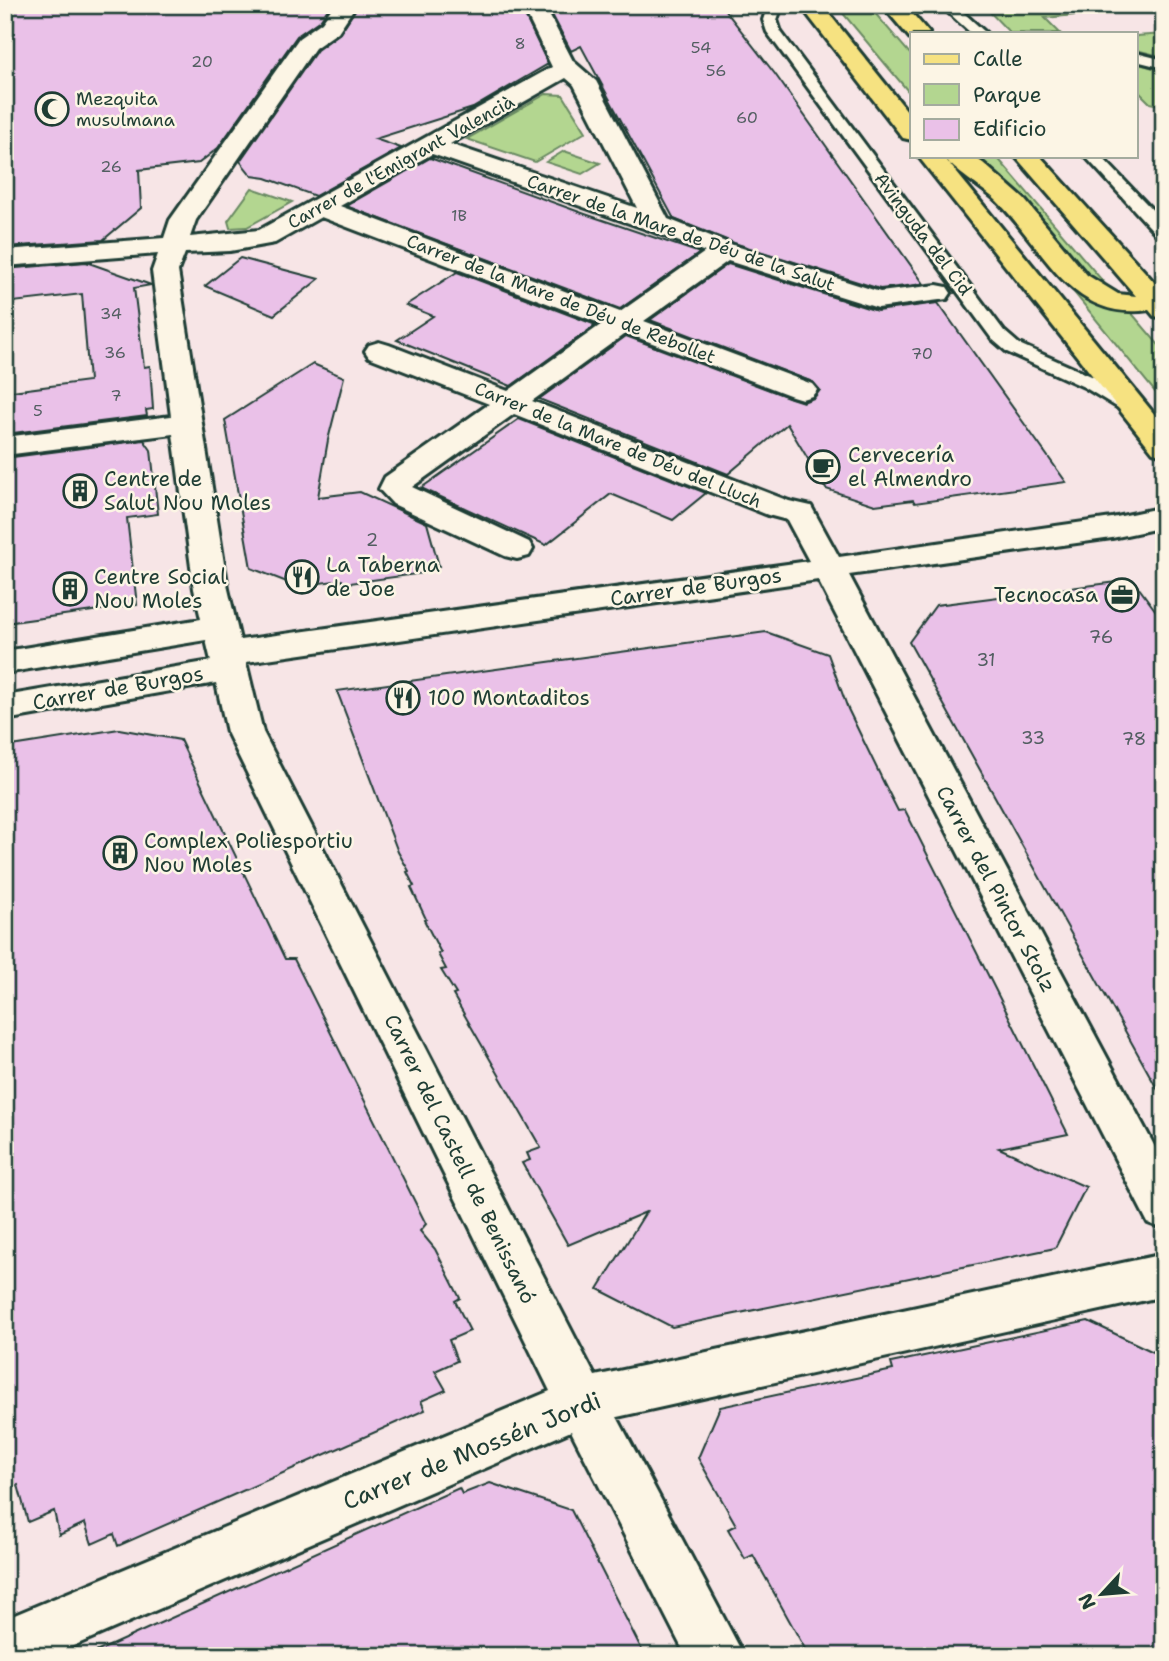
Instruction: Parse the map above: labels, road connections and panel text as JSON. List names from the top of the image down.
{
  "streets": {
    "main road": ["Avinguda del Cid"],
    "street": [
      "Carrer de l'Emigrant Valencià",
      "Carrer de la Mare de Déu de la Salut",
      "Carrer de la Mare de Déu de Rebollet",
      "Carrer de la Mare de Déu del Lluch",
      "Carrer de Burgos",
      "Carrer del Pintor Stolz",
      "Carrer del Castell de Benissanó",
      "Carrer de Mossén Jordi"
    ]
  },
  "crossings": [
    ["Carrer de l'Emigrant Valencià", "Carrer de la Mare de Déu de la Salut"],
    ["Carrer de l'Emigrant Valencià", "Carrer de la Mare de Déu de Rebollet"],
    ["Carrer de l'Emigrant Valencià", "Carrer del Castell de Benissanó"],
    ["Carrer de la Mare de Déu del Lluch", "Carrer de Burgos"],
    ["Carrer de la Mare de Déu del Lluch", "Carrer del Pintor Stolz"],
    ["Carrer de Burgos", "Carrer del Pintor Stolz"],
    ["Carrer de Burgos", "Carrer del Castell de Benissanó"],
    ["Carrer del Castell de Benissanó", "Carrer de Mossén Jordi"]
  ],
  "places": {
    "mosque": ["Mezquita musulmana"],
    "cafe": ["Cervecería el Almendro"],
    "building": ["Centre de Salut Nou Moles", "Centre Social Nou Moles", "Complex Poliesportiu Nou Moles"],
    "restaurant": ["La Taberna de Joe", "100 Montaditos"],
    "office": ["Tecnocasa"]
  },
  "house_numbers": [
    "8",
    "54",
    "20",
    "56",
    "60",
    "26",
    "1B",
    "34",
    "36",
    "70",
    "7",
    "5",
    "2",
    "76",
    "31",
    "33",
    "78"
  ],
  "legend": ["Calle", "Parque", "Edificio"],
  "north": "bottom left"
}
